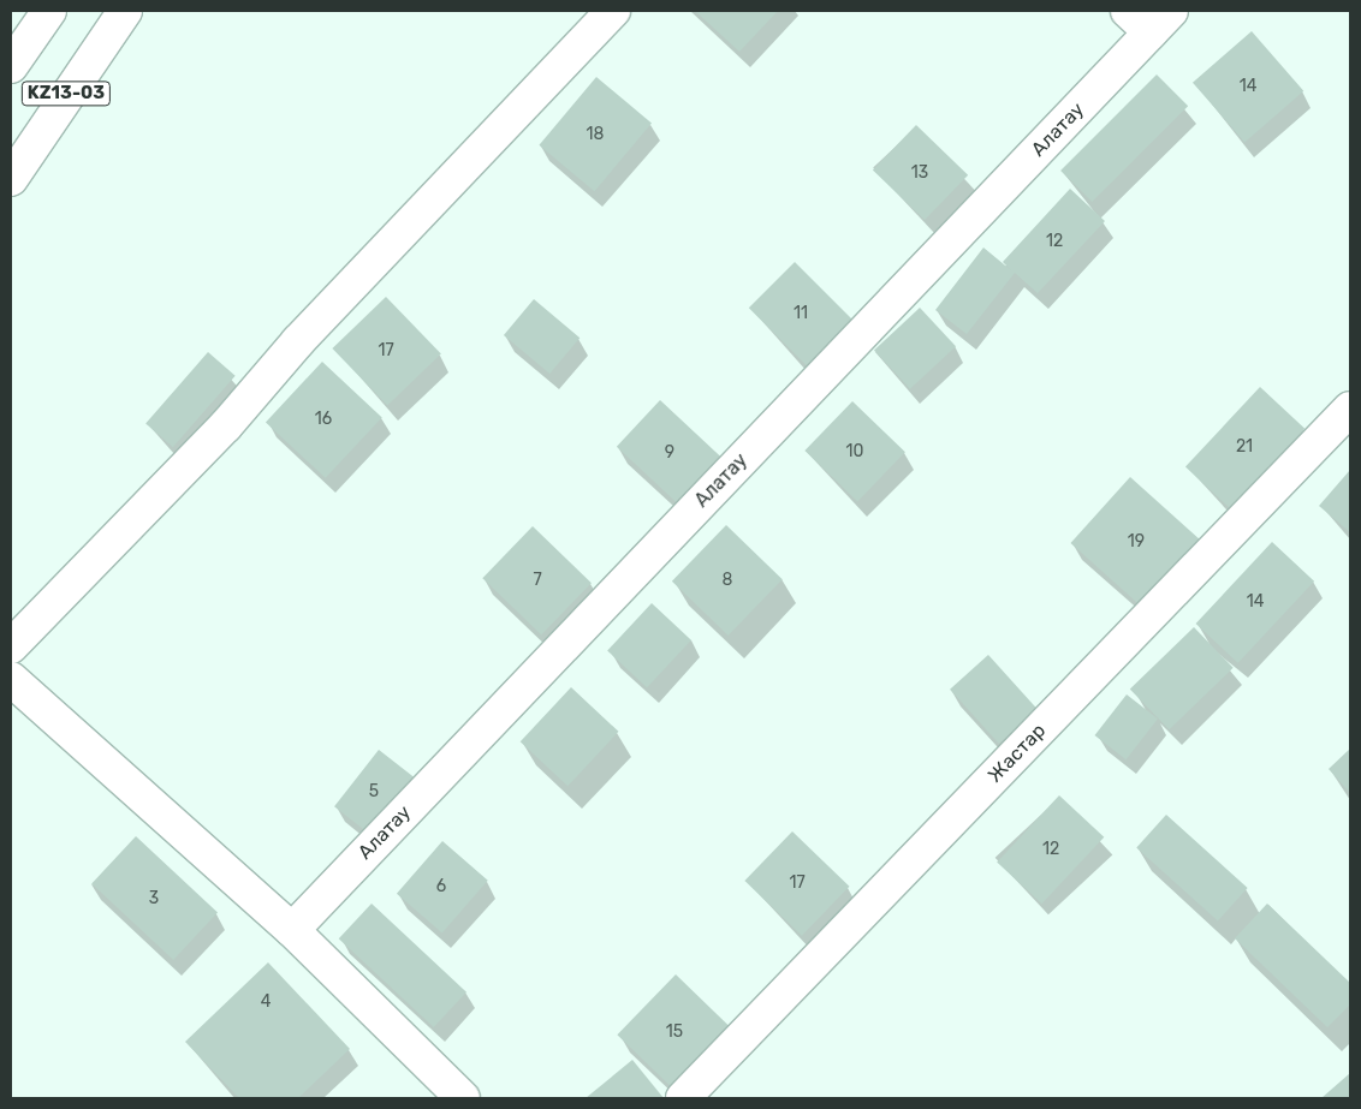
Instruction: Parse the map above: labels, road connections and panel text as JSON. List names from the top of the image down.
{
  "streets": {
    "main road": ["KZ13-03", "Алатау", "Жастар"]
  },
  "house_numbers": [
    "14",
    "18",
    "13",
    "12",
    "11",
    "17",
    "16",
    "21",
    "10",
    "9",
    "19",
    "7",
    "8",
    "14",
    "5",
    "12",
    "17",
    "6",
    "3",
    "4",
    "15"
  ]
}
